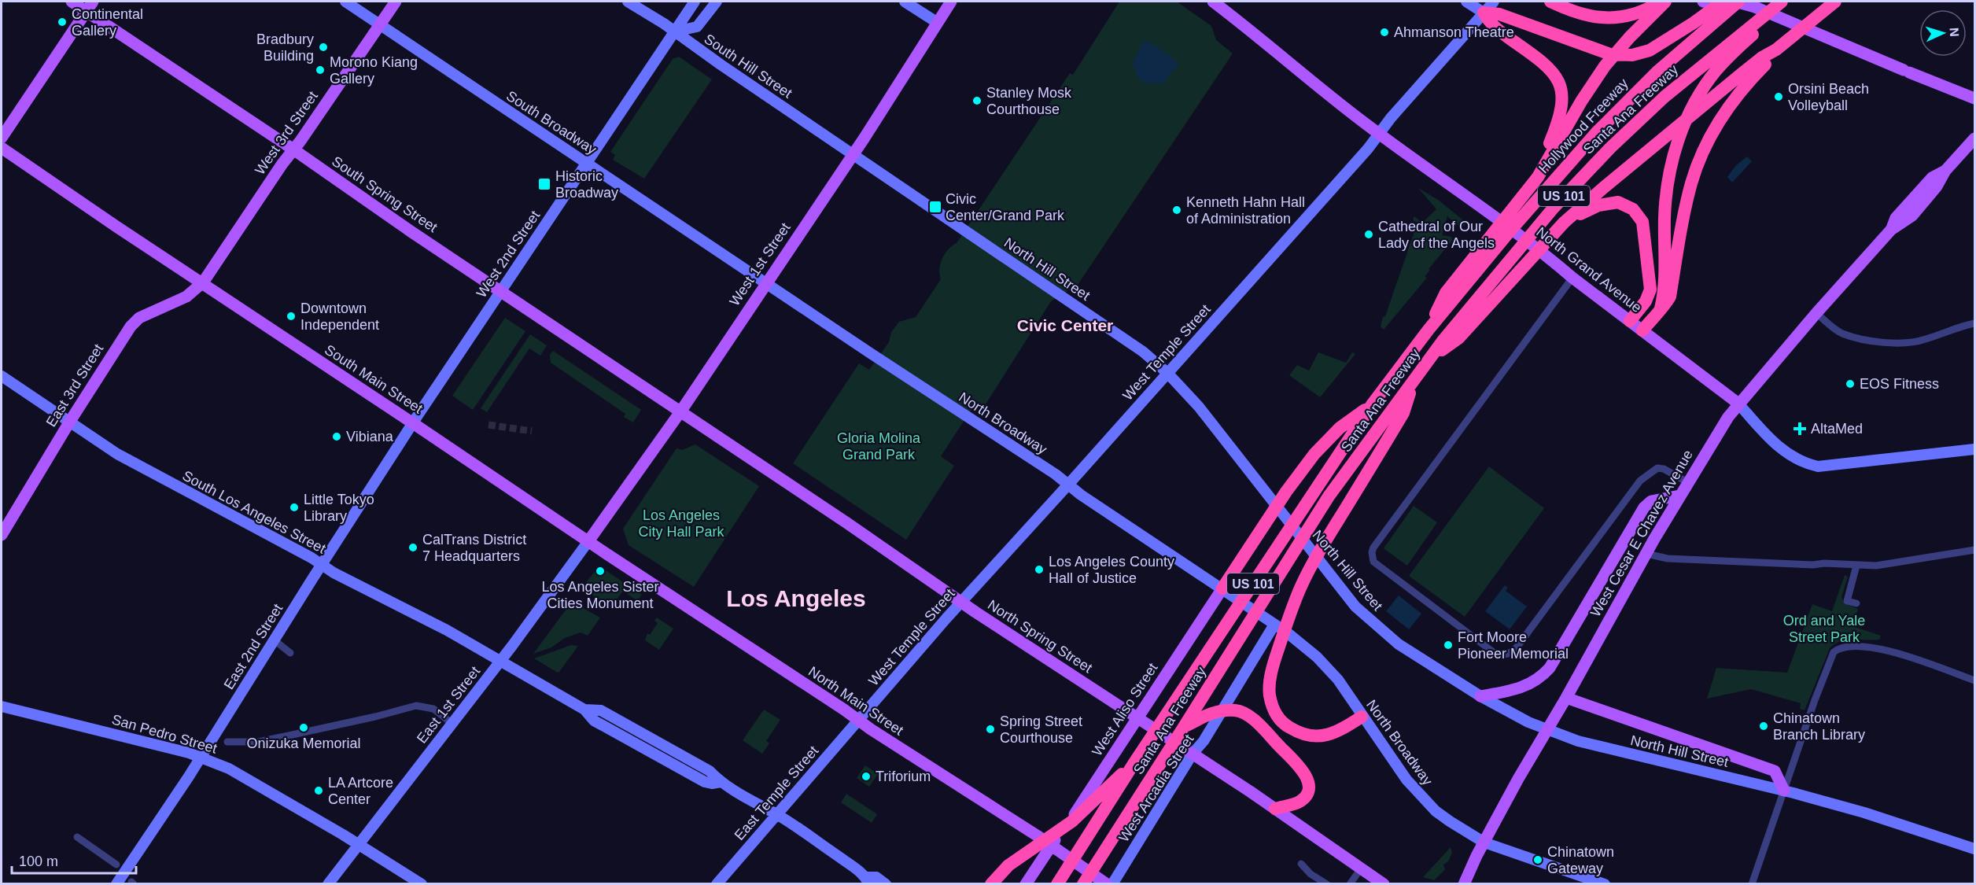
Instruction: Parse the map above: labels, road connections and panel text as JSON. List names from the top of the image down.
{
  "streets": {
    "highway": ["Santa Ana Freeway", "Hollywood Freeway", "US 101"],
    "main road": [
      "South Hill Street",
      "South Broadway",
      "West 3rd Street",
      "South Spring Street",
      "West 2nd Street",
      "West 1st Street",
      "North Hill Street",
      "North Grand Avenue",
      "West Temple Street",
      "South Main Street",
      "East 3rd Street",
      "North Broadway",
      "South Los Angeles Street",
      "West Cesar E Chavez Avenue",
      "North Spring Street",
      "East 2nd Street",
      "North Main Street",
      "East 1st Street",
      "West Aliso Street",
      "San Pedro Street",
      "West Arcadia Street",
      "East Temple Street"
    ]
  },
  "crossings": [
    ["South Hill Street", "West 2nd Street"],
    ["South Hill Street", "West 1st Street"],
    ["South Hill Street", "North Hill Street"],
    ["Santa Ana Freeway", "Hollywood Freeway"],
    ["South Broadway", "West 3rd Street"],
    ["South Broadway", "West 2nd Street"],
    ["South Broadway", "West 1st Street"],
    ["South Broadway", "North Broadway"],
    ["West 3rd Street", "South Spring Street"],
    ["West 3rd Street", "South Main Street"],
    ["West 3rd Street", "East 3rd Street"],
    ["South Spring Street", "West 2nd Street"],
    ["South Spring Street", "West 1st Street"],
    ["South Spring Street", "North Spring Street"],
    ["West 2nd Street", "South Main Street"],
    ["West 2nd Street", "East 2nd Street"],
    ["West 1st Street", "North Hill Street"],
    ["West 1st Street", "South Main Street"],
    ["West 1st Street", "North Broadway"],
    ["West 1st Street", "North Spring Street"],
    ["West 1st Street", "North Main Street"],
    ["West 1st Street", "East 1st Street"],
    ["North Hill Street", "West Temple Street"],
    ["North Grand Avenue", "West Temple Street"],
    ["North Grand Avenue", "West Cesar E Chavez Avenue"],
    ["West Temple Street", "North Broadway"],
    ["West Temple Street", "North Spring Street"],
    ["West Temple Street", "North Main Street"],
    ["West Temple Street", "East Temple Street"],
    ["South Main Street", "East 3rd Street"],
    ["South Main Street", "East 2nd Street"],
    ["South Main Street", "North Main Street"],
    ["South Main Street", "East 1st Street"],
    ["East 3rd Street", "South Los Angeles Street"],
    ["North Broadway", "West Cesar E Chavez Avenue"],
    ["North Broadway", "West Aliso Street"],
    ["North Broadway", "West Arcadia Street"],
    ["South Los Angeles Street", "East 2nd Street"],
    ["South Los Angeles Street", "East 1st Street"],
    ["South Los Angeles Street", "East Temple Street"],
    ["North Spring Street", "West Aliso Street"],
    ["North Spring Street", "West Arcadia Street"],
    ["East 2nd Street", "San Pedro Street"],
    ["North Main Street", "East 1st Street"],
    ["North Main Street", "West Aliso Street"],
    ["North Main Street", "West Arcadia Street"],
    ["North Main Street", "East Temple Street"],
    ["East 1st Street", "San Pedro Street"]
  ],
  "districts": ["Civic Center", "Los Angeles"],
  "parks": ["Gloria Molina Grand Park", "Los Angeles City Hall Park", "Ord and Yale Street Park"],
  "places": {
    "other": [
      "Continental Gallery",
      "Ahmanson Theatre",
      "Bradbury Building",
      "Morono Kiang Gallery",
      "Orsini Beach Volleyball",
      "Stanley Mosk Courthouse",
      "Kenneth Hahn Hall of Administration",
      "Cathedral of Our Lady of the Angels",
      "Downtown Independent",
      "EOS Fitness",
      "Vibiana",
      "Little Tokyo Library",
      "CalTrans District 7 Headquarters",
      "Los Angeles County Hall of Justice",
      "Los Angeles Sister Cities Monument",
      "Fort Moore Pioneer Memorial",
      "Chinatown Branch Library",
      "Onizuka Memorial",
      "Spring Street Courthouse",
      "Triforium",
      "LA Artcore Center",
      "Chinatown Gateway"
    ],
    "transit": ["Historic Broadway", "Civic Center/Grand Park"],
    "health": ["AltaMed"]
  },
  "scale_bar": "100 m",
  "north": "right"
}
